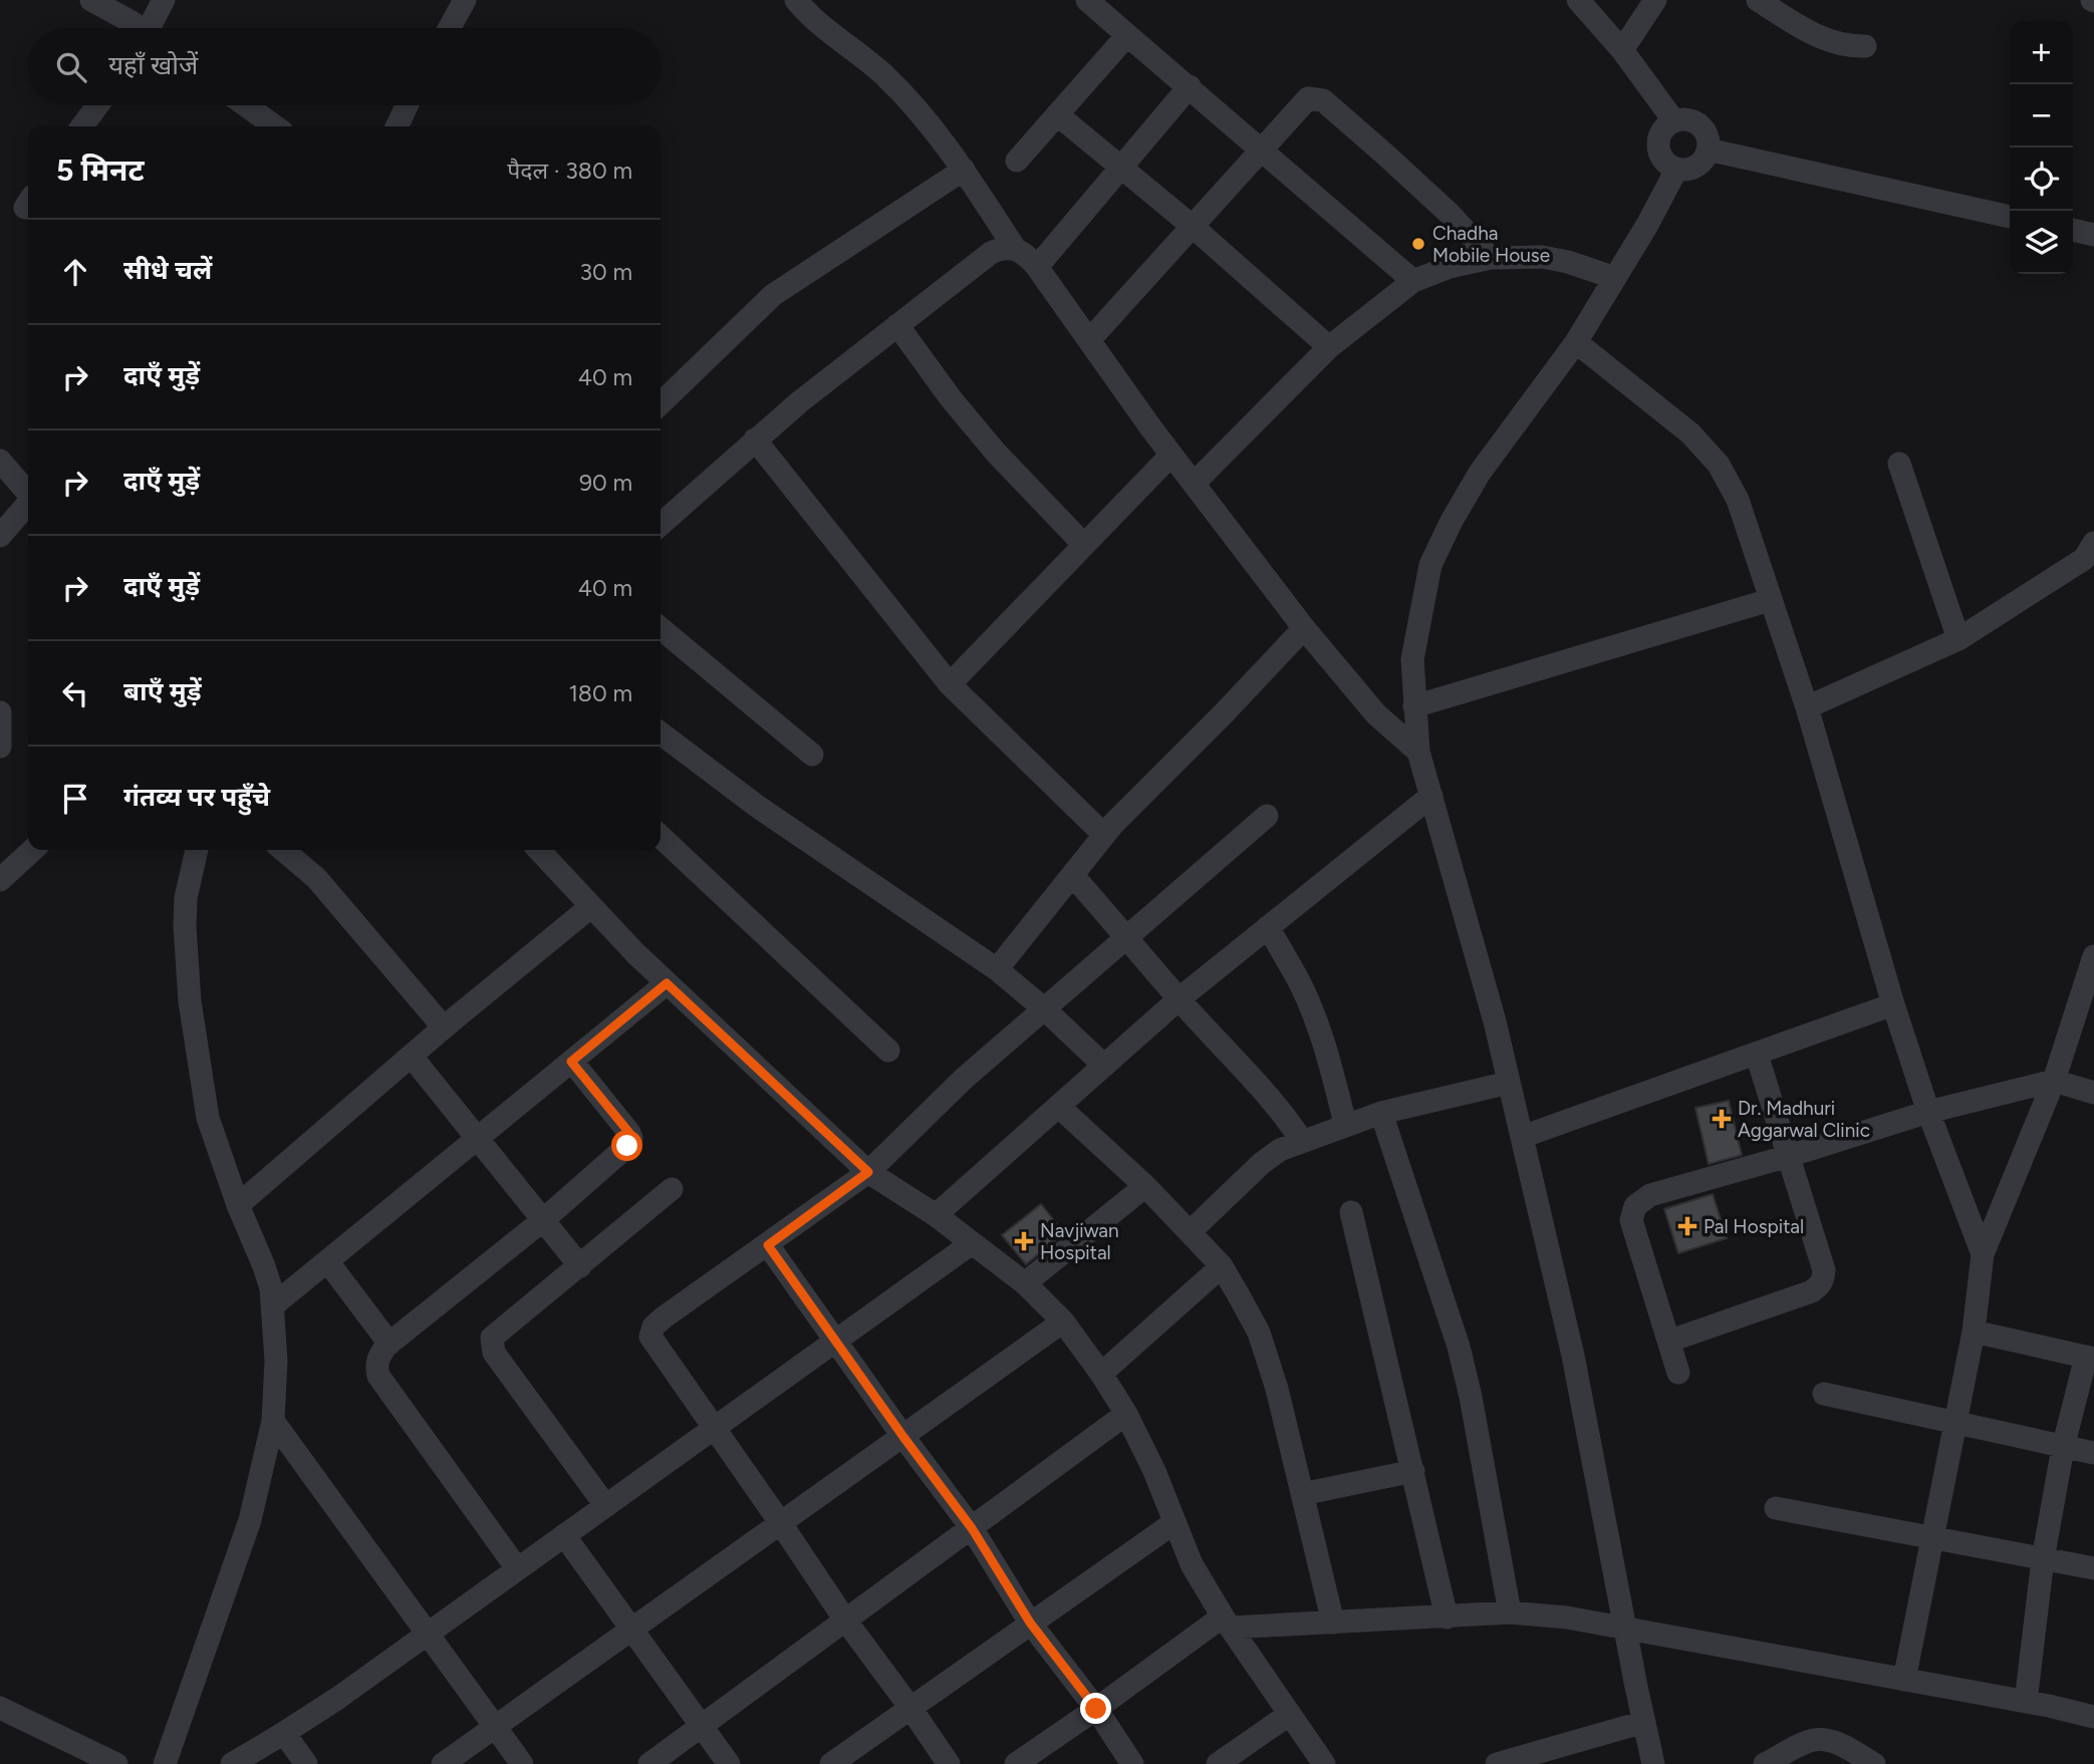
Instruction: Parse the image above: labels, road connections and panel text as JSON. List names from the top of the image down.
{
  "places": {
    "other": ["Chadha Mobile House"],
    "health": ["Dr. Madhuri Aggarwal Clinic", "Pal Hospital", "Navjiwan Hospital"]
  },
  "page": {
    "map_buttons": ["+", "−"],
    "search": "यहाँ खोजें",
    "heading": ["5 मिनट", "पैदल · 380 m"],
    "list": [
      ["सीधे चलें", "30 m"],
      ["दाएँ मुड़ें", "40 m"],
      ["दाएँ मुड़ें", "90 m"],
      ["दाएँ मुड़ें", "40 m"],
      ["बाएँ मुड़ें", "180 m"],
      "गंतव्य पर पहुँचे"
    ]
  }
}
